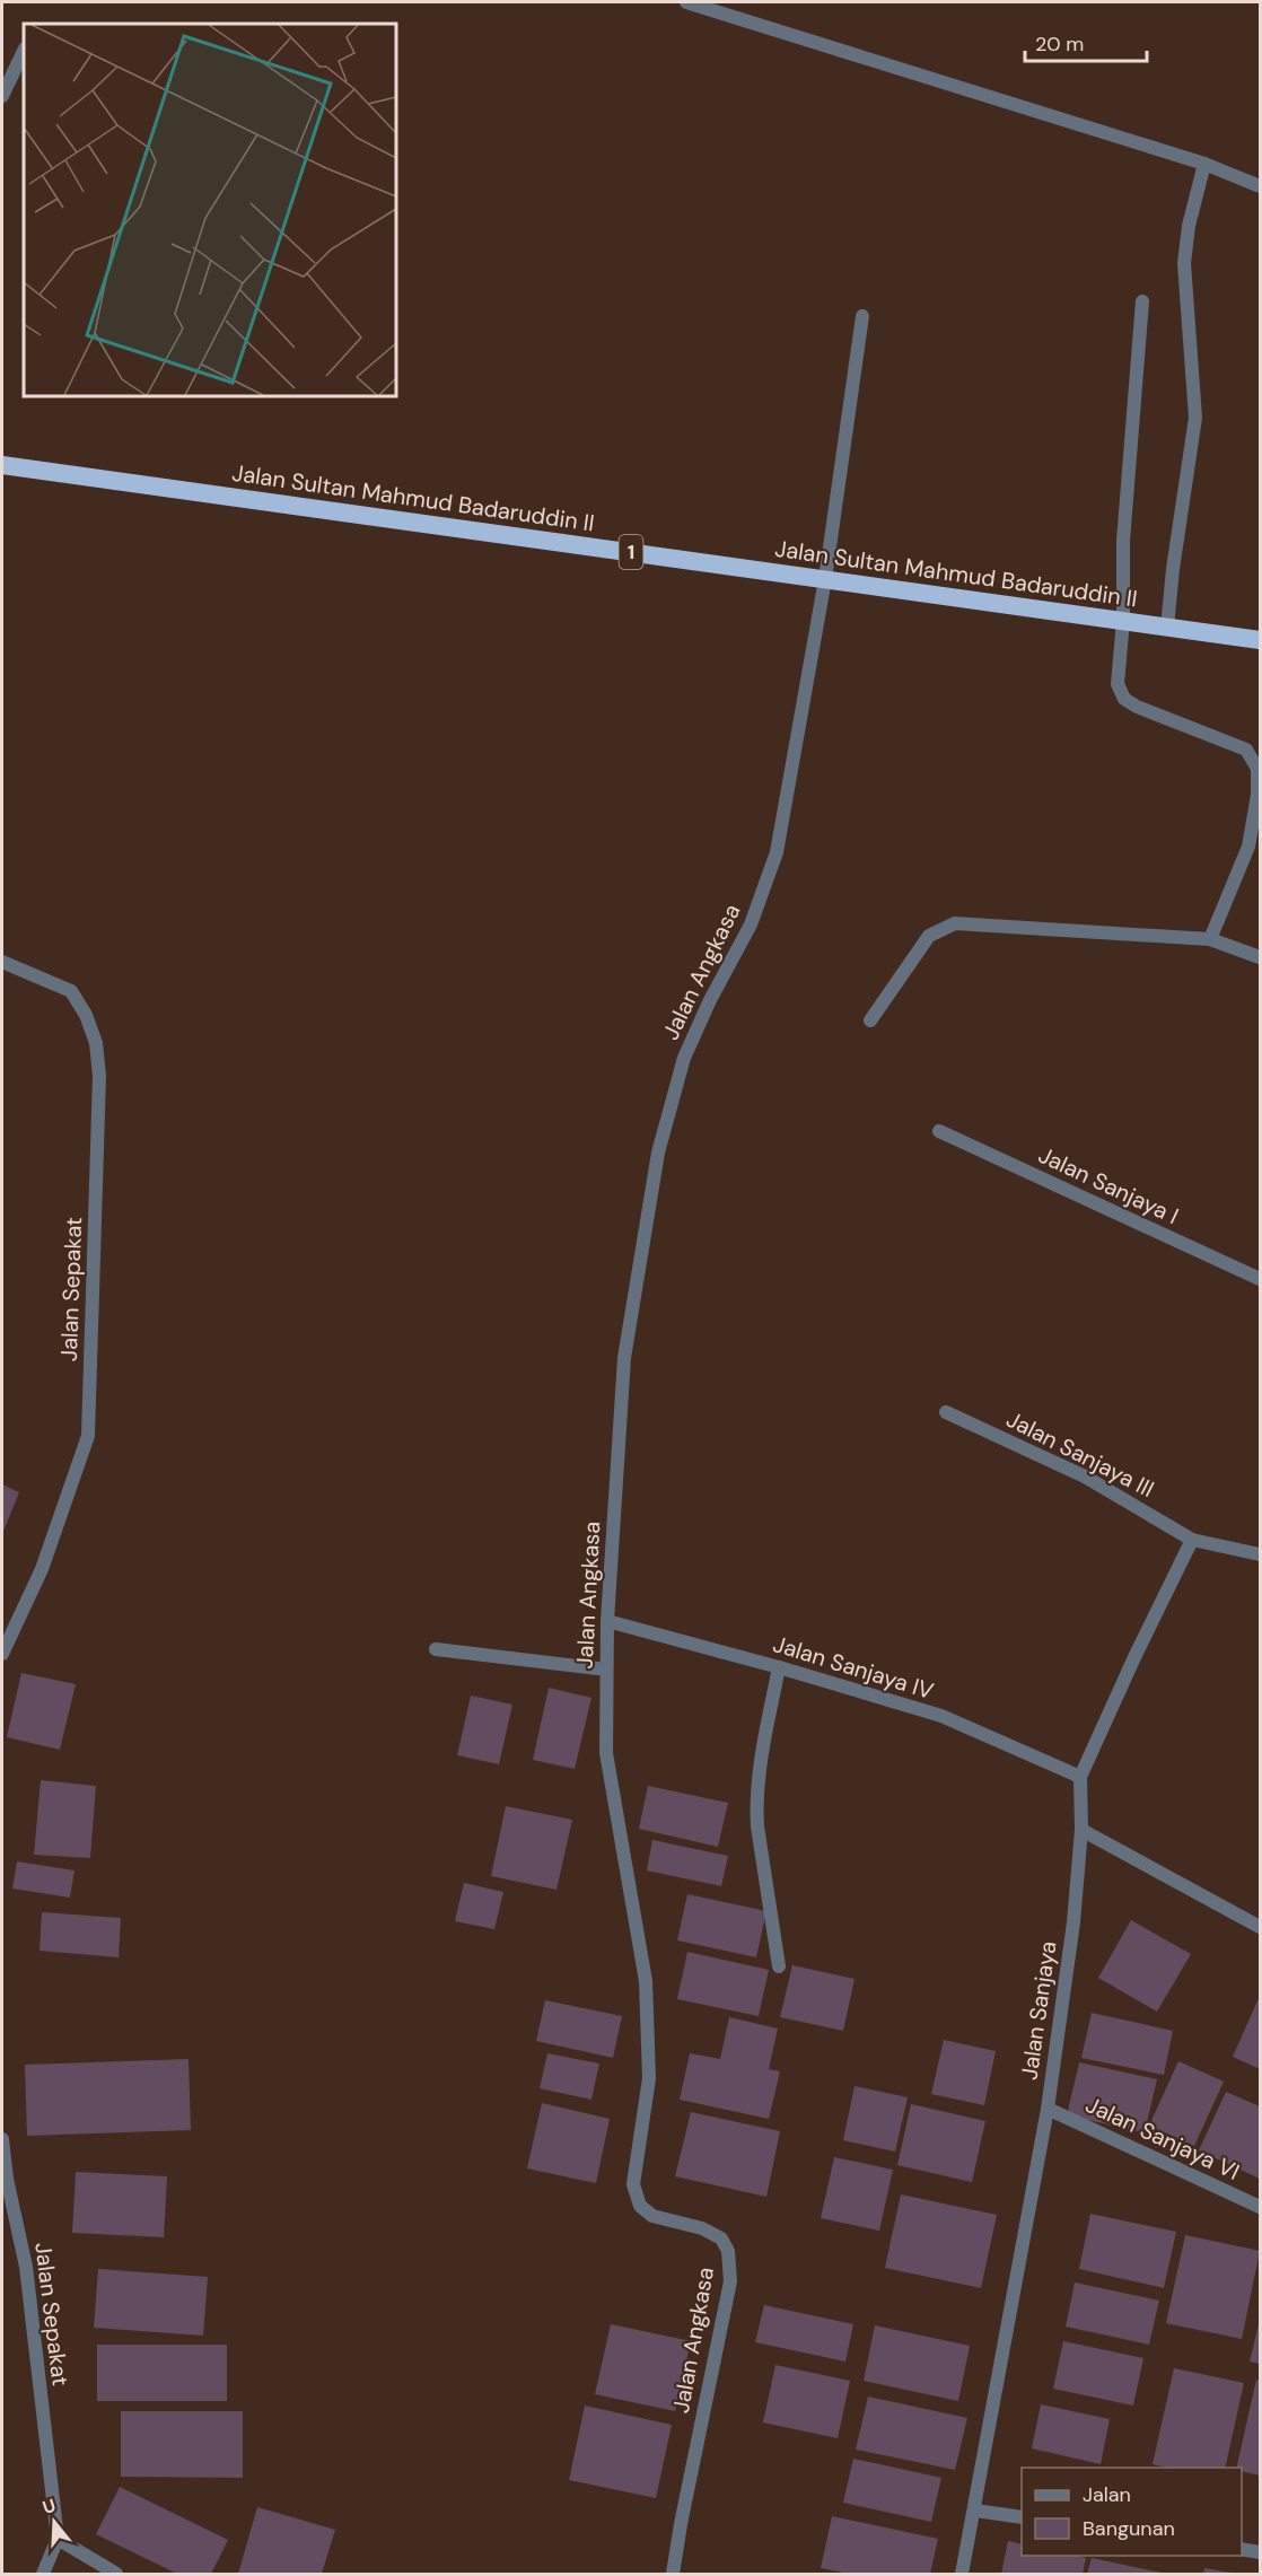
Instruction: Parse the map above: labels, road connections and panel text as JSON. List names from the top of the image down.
{
  "streets": {
    "highway": ["Jalan Sultan Mahmud Badaruddin II", "1"],
    "street": [
      "Jalan Angkasa",
      "Jalan Sanjaya I",
      "Jalan Sepakat",
      "Jalan Sanjaya III",
      "Jalan Sanjaya IV",
      "Jalan Sanjaya",
      "Jalan Sanjaya VI"
    ]
  },
  "crossings": [
    ["Jalan Sultan Mahmud Badaruddin II", "Jalan Angkasa"],
    ["Jalan Angkasa", "Jalan Sanjaya IV"],
    ["Jalan Sanjaya III", "Jalan Sanjaya"],
    ["Jalan Sanjaya IV", "Jalan Sanjaya"],
    ["Jalan Sanjaya", "Jalan Sanjaya VI"]
  ],
  "legend": ["Jalan", "Bangunan"],
  "scale_bar": "20 m",
  "north": "top"
}
